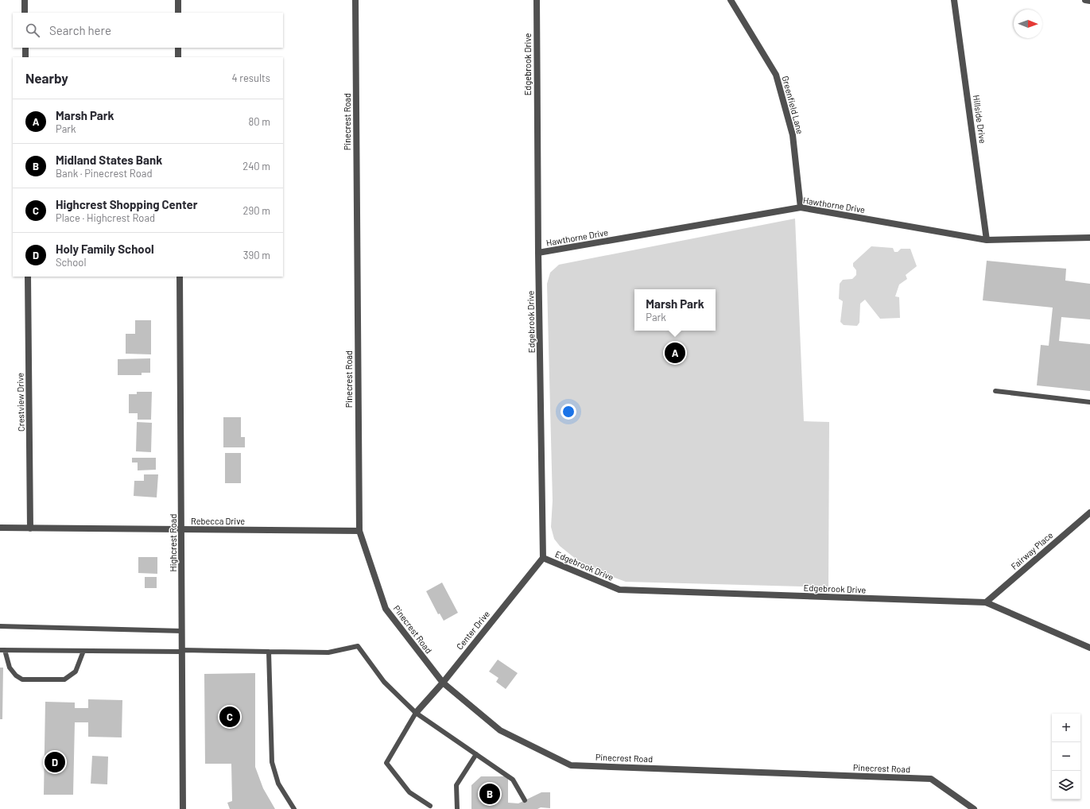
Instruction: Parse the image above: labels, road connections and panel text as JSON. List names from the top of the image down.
{
  "streets": {
    "street": [
      "Edgebrook Drive",
      "Greenfield Lane",
      "Hillside Drive",
      "Pinecrest Road",
      "Hawthorne Drive",
      "Crestview Drive",
      "Rebecca Drive",
      "Highcrest Road",
      "Fairway Place",
      "Center Drive"
    ]
  },
  "crossings": [
    ["Edgebrook Drive", "Hawthorne Drive"],
    ["Edgebrook Drive", "Fairway Place"],
    ["Edgebrook Drive", "Center Drive"],
    ["Greenfield Lane", "Hawthorne Drive"],
    ["Hillside Drive", "Hawthorne Drive"],
    ["Pinecrest Road", "Rebecca Drive"],
    ["Pinecrest Road", "Center Drive"],
    ["Crestview Drive", "Rebecca Drive"],
    ["Rebecca Drive", "Highcrest Road"]
  ],
  "north": "right",
  "page": {
    "search": "Search here",
    "heading": ["Nearby", "4 results"],
    "list": [
      {
        "mark": "A",
        "name": "Marsh Park",
        "note": "Park",
        "value": "80 m"
      },
      {
        "mark": "B",
        "name": "Midland States Bank",
        "note": "Bank · Pinecrest Road",
        "value": "240 m"
      },
      {
        "mark": "C",
        "name": "Highcrest Shopping Center",
        "note": "Place · Highcrest Road",
        "value": "290 m"
      },
      {
        "mark": "D",
        "name": "Holy Family School",
        "note": "School",
        "value": "390 m"
      }
    ],
    "popup": ["Marsh Park", "Park"],
    "pins": [
      "A",
      "C",
      "D",
      "B"
    ],
    "map_buttons": ["+", "−"]
  }
}
